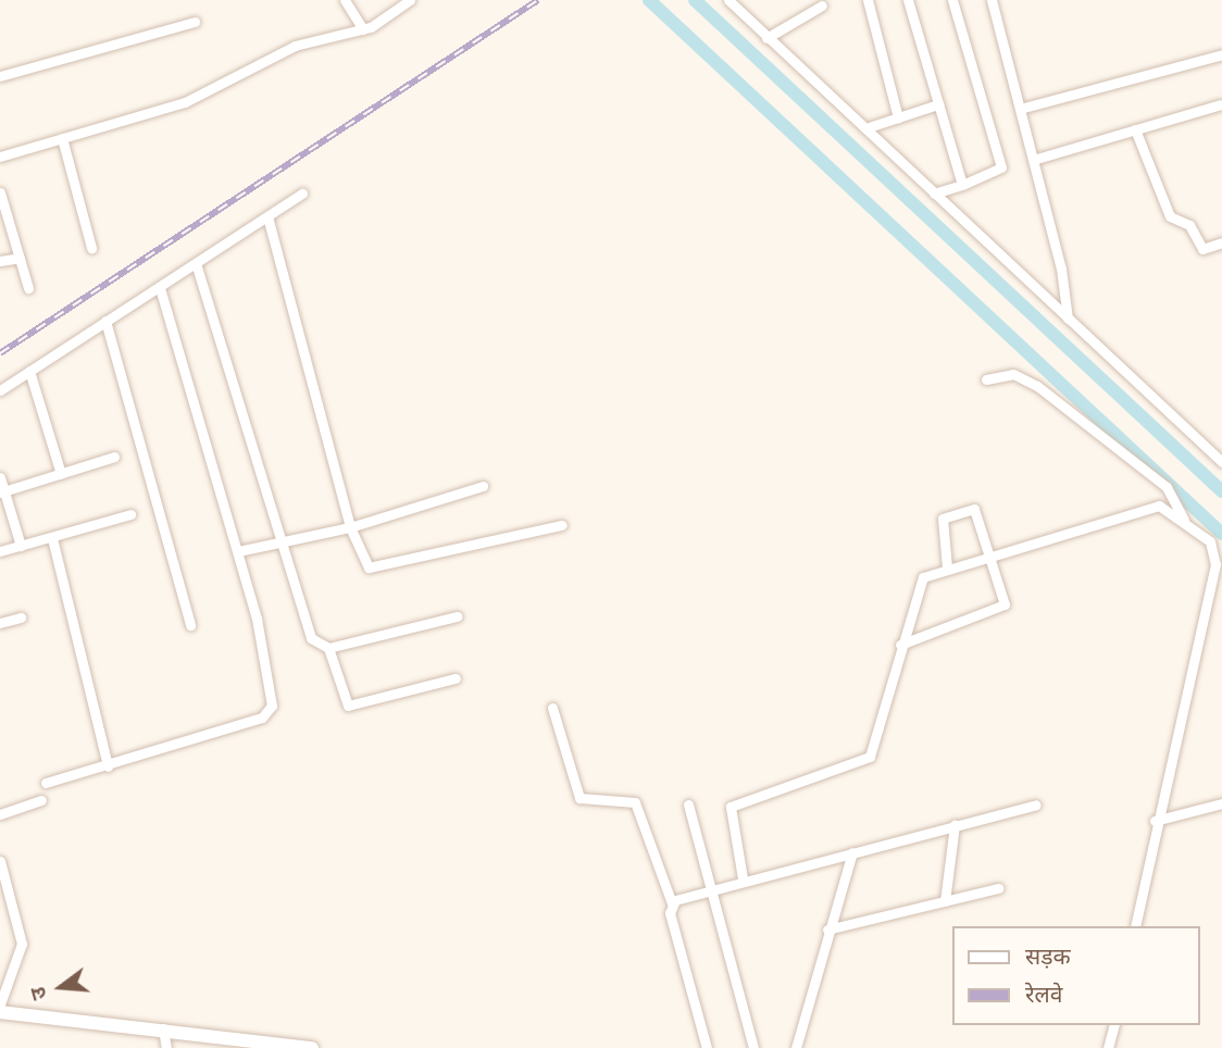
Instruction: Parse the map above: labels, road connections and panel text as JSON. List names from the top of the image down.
{
  "legend": ["सड़क", "रेलवे"],
  "north": "left"
}
